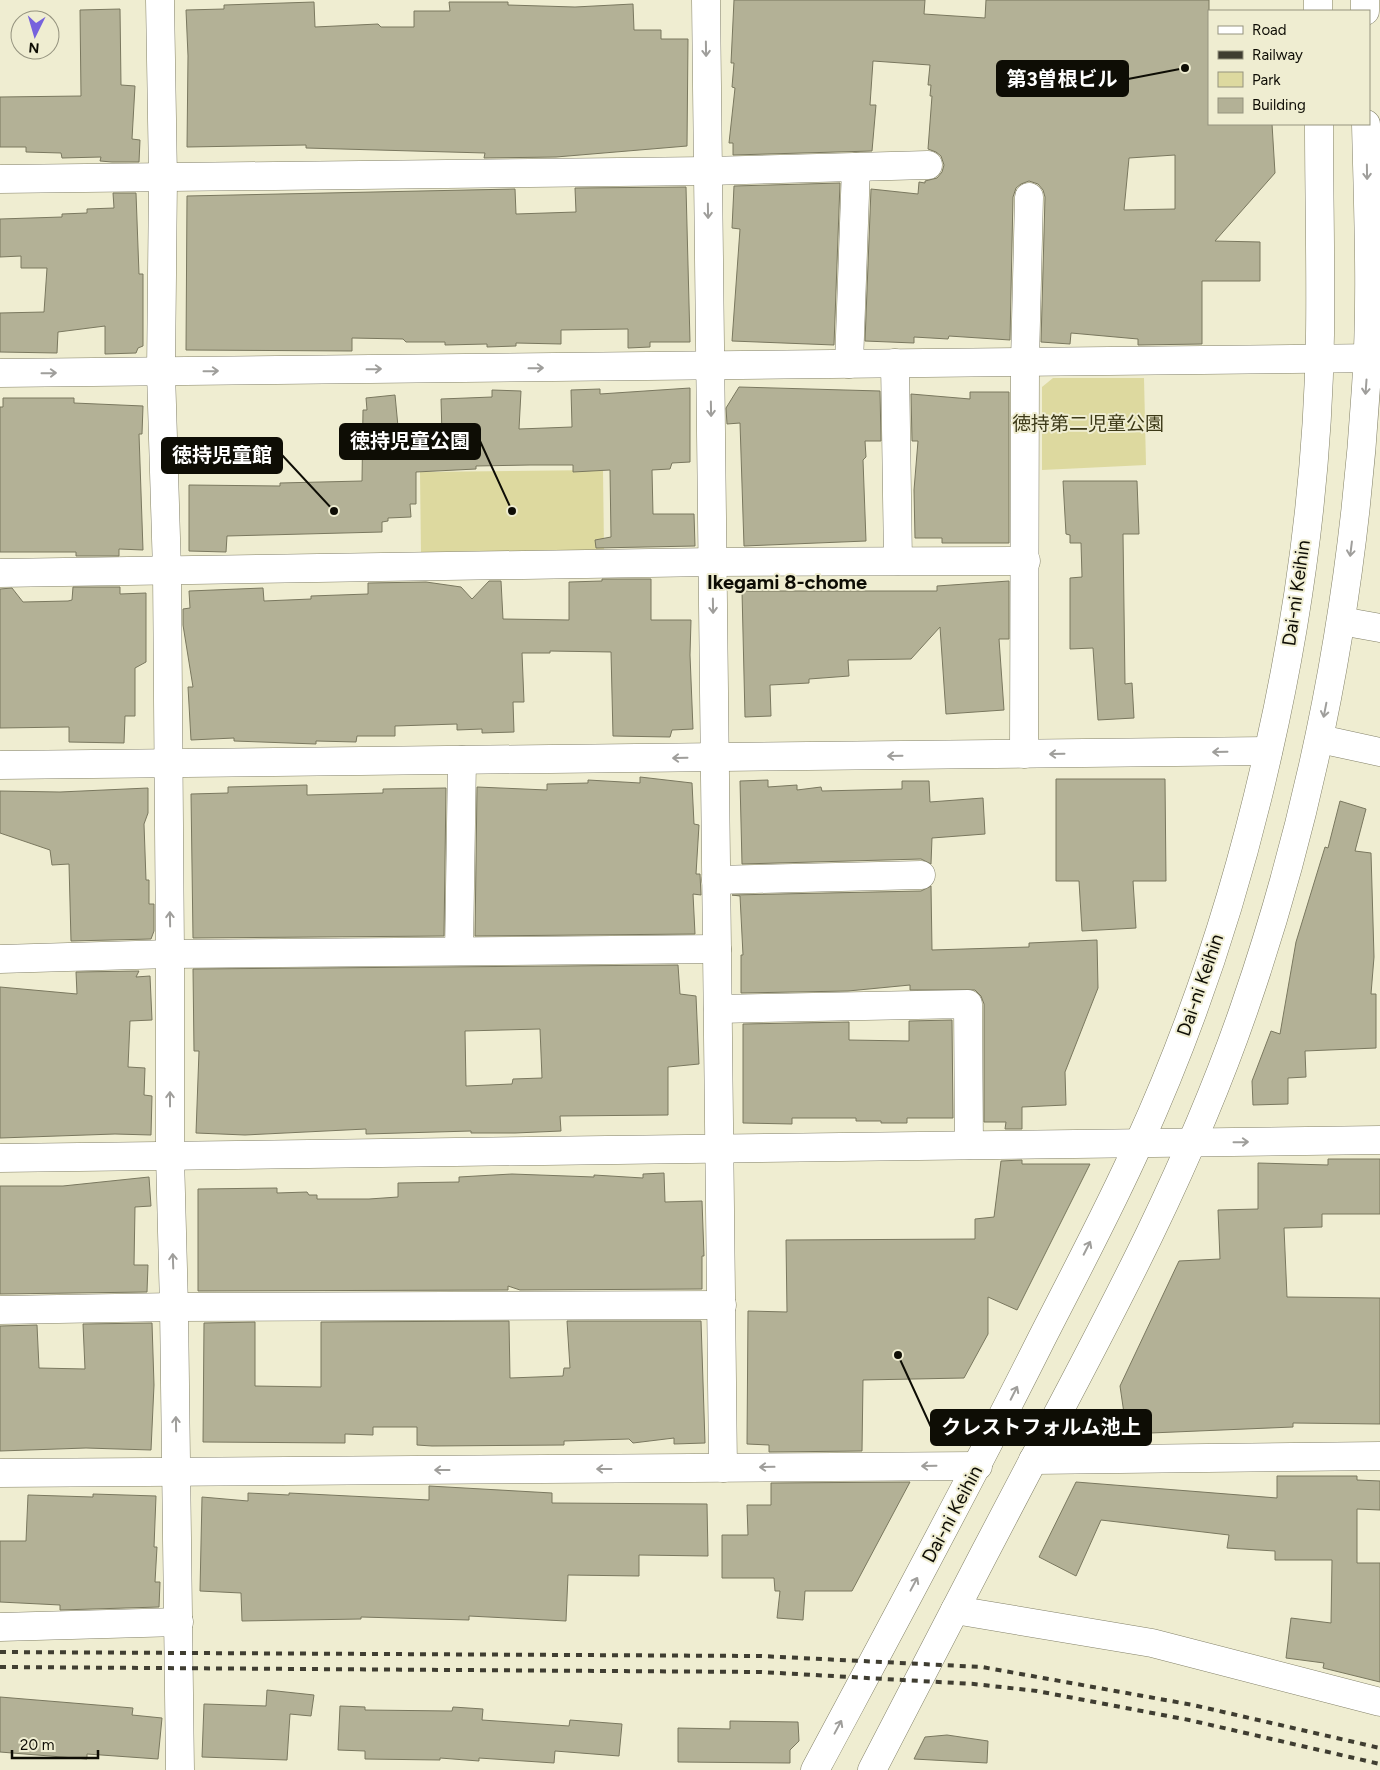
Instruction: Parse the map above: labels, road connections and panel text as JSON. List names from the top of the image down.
{
  "streets": {
    "main road": ["Dai-ni Keihin"]
  },
  "districts": ["Ikegami 8-chome"],
  "parks": ["徳持第二児童公園"],
  "places": [
    "第3曽根ビル",
    "徳持児童館",
    "徳持児童公園",
    "クレストフォルム池上"
  ],
  "legend": [
    "Road",
    "Railway",
    "Park",
    "Building"
  ],
  "scale_bar": "20 m",
  "north": "bottom"
}
